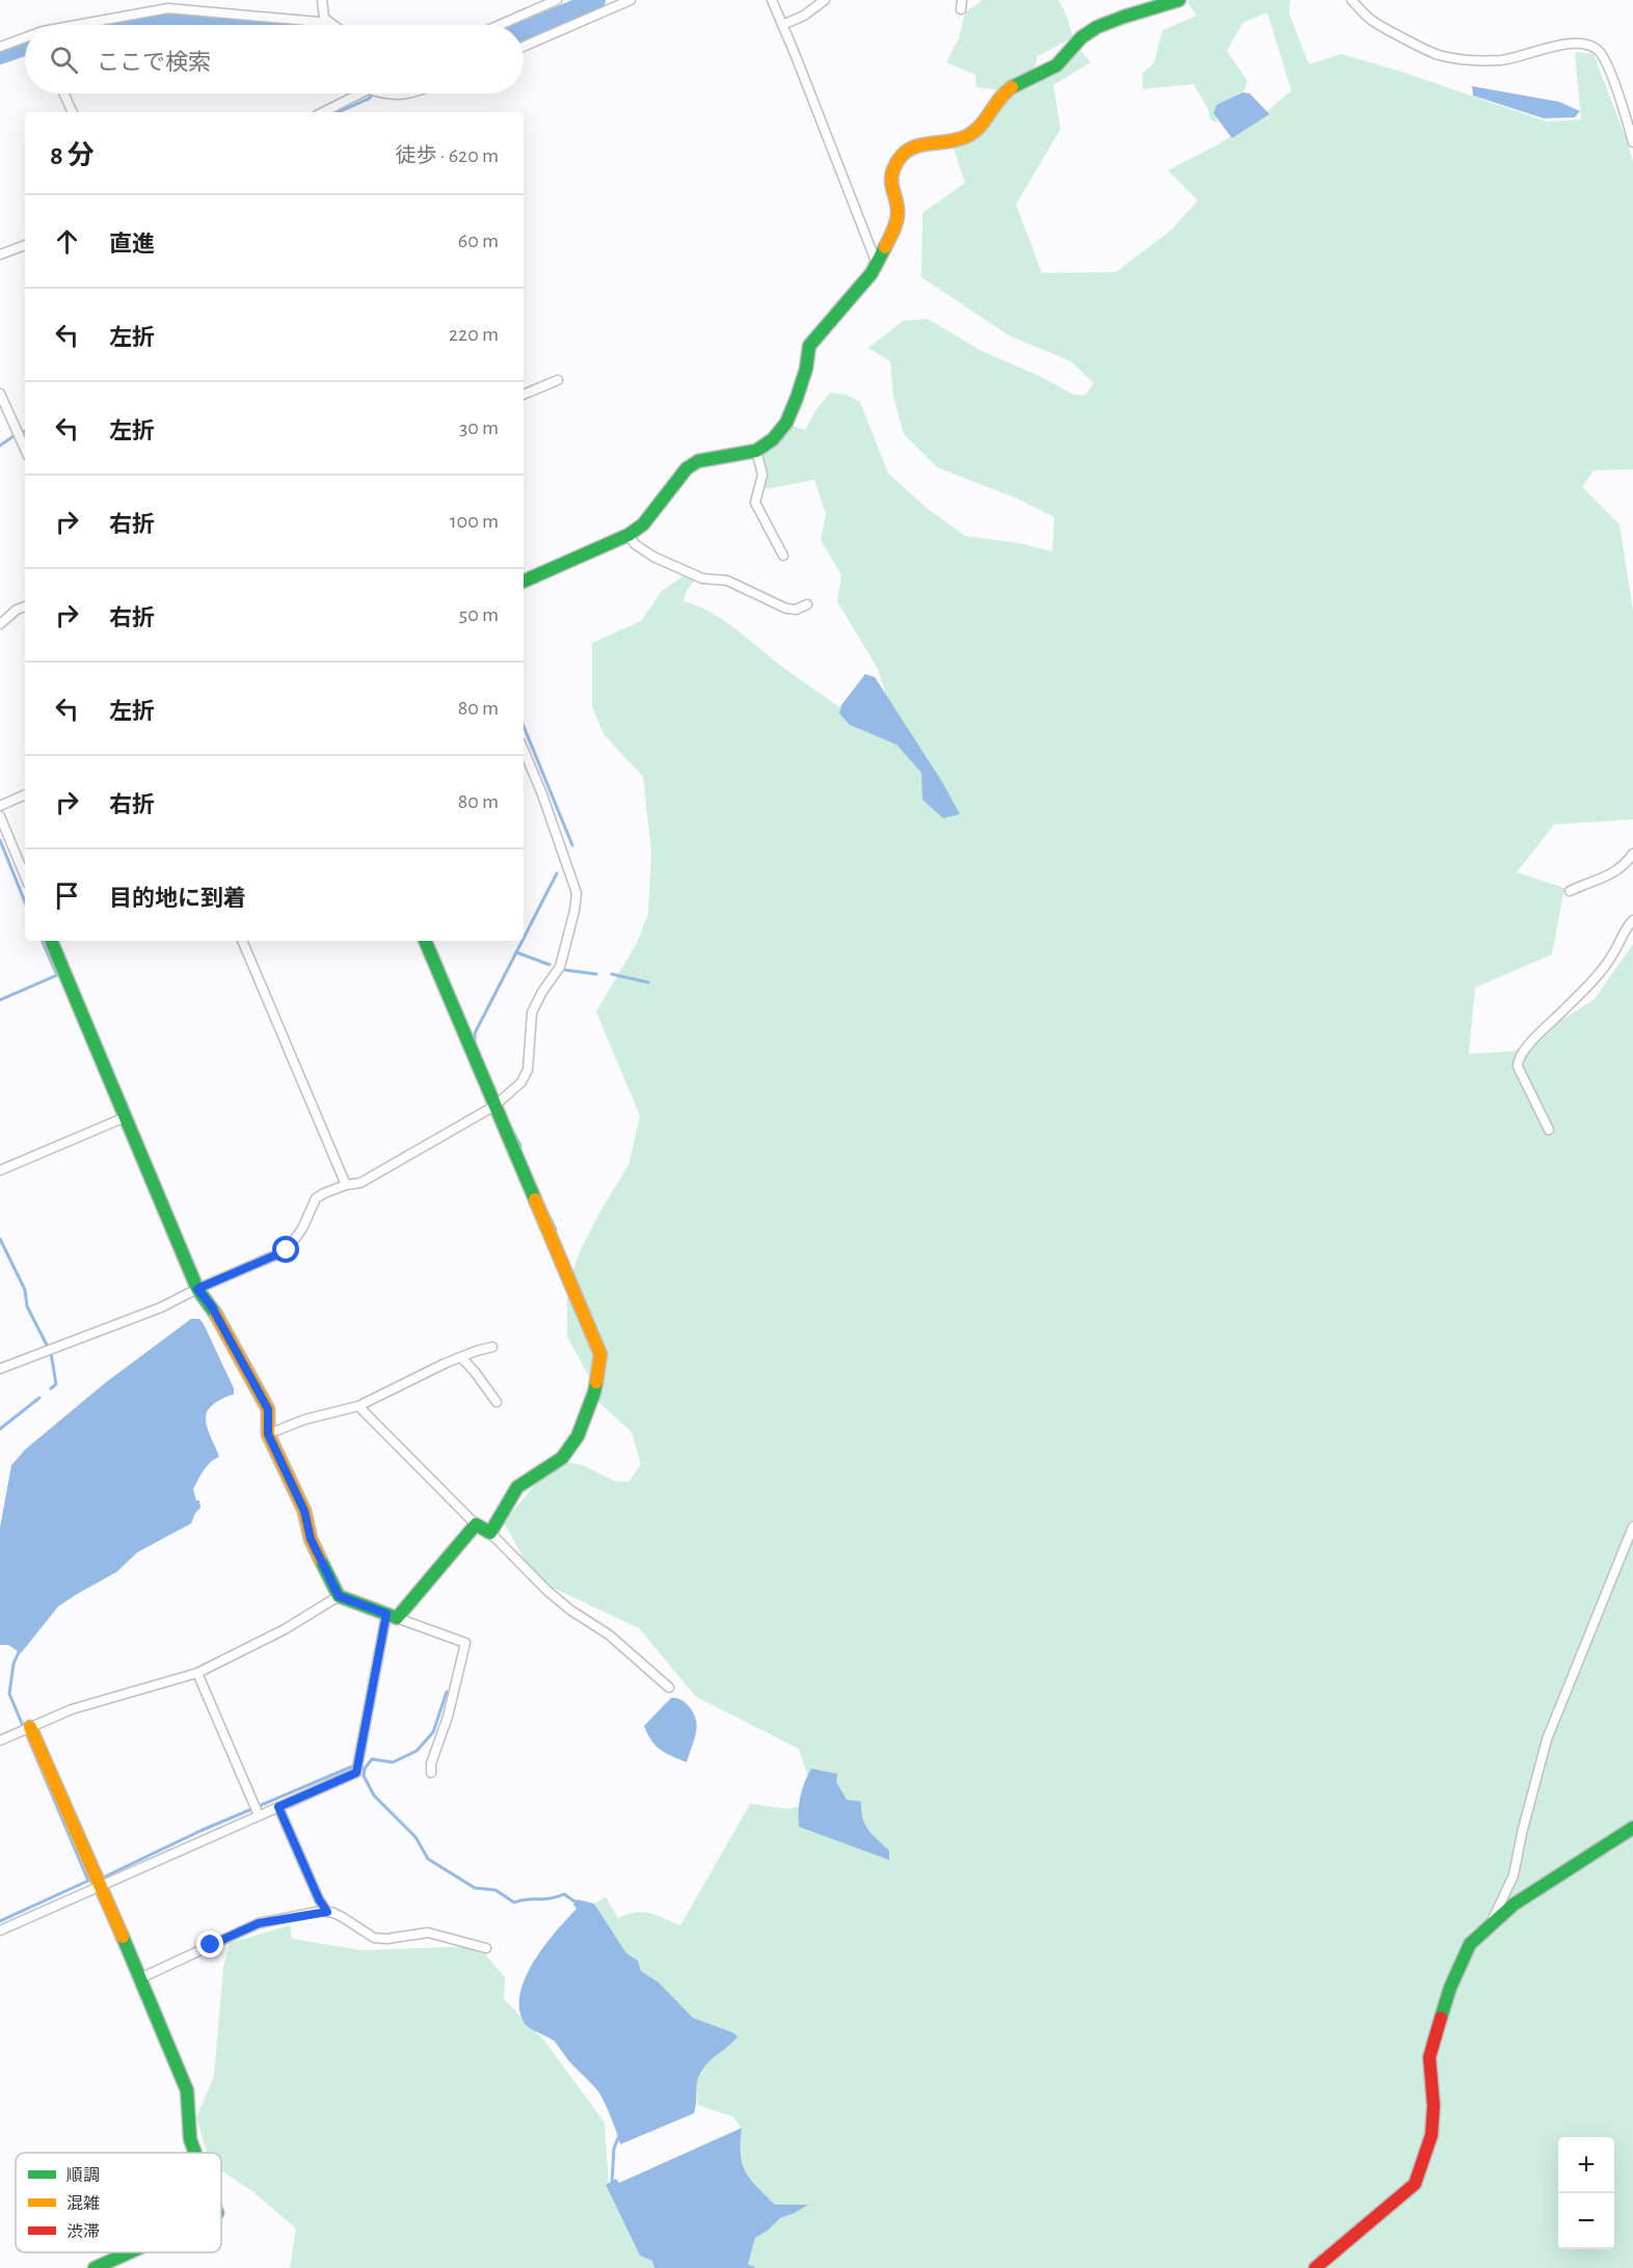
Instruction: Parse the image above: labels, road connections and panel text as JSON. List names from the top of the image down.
{
  "legend": ["順調", "混雑", "渋滞"],
  "page": {
    "search": "ここで検索",
    "heading": ["8 分", "徒歩 · 620 m"],
    "list": [
      ["直進", "60 m"],
      ["左折", "220 m"],
      ["左折", "30 m"],
      ["右折", "100 m"],
      ["右折", "50 m"],
      ["左折", "80 m"],
      ["右折", "80 m"],
      "目的地に到着"
    ],
    "map_buttons": ["+", "−"]
  }
}
